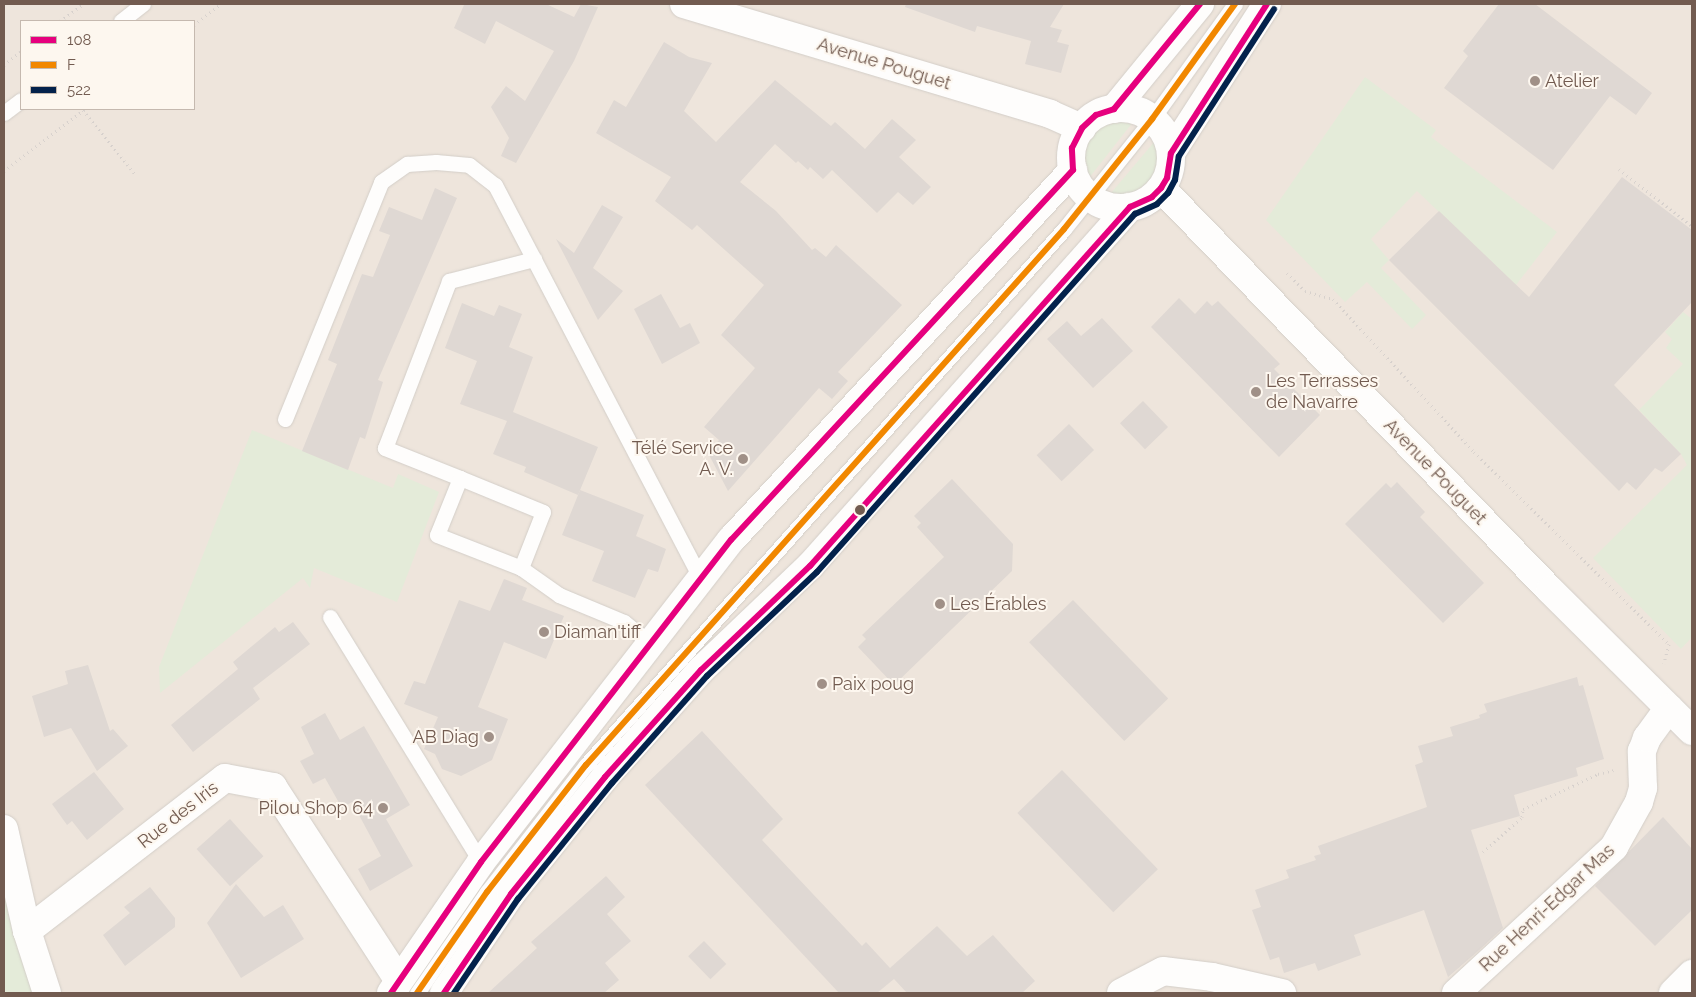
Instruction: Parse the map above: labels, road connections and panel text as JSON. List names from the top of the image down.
{
  "streets": {
    "main road": ["Avenue Pouguet", "Rue des Iris", "Rue Henri-Edgar Mas"]
  },
  "crossings": [
    ["Avenue Pouguet", "Rue Henri-Edgar Mas"]
  ],
  "places": [
    "Atelier",
    "Les Terrasses de Navarre",
    "Télé Service A. V.",
    "Les Érables",
    "Diaman'tiff",
    "Paix poug",
    "AB Diag",
    "Pilou Shop 64"
  ],
  "lines": ["transit line 108", "transit line F", "transit line 522"],
  "legend": ["108", "F", "522"]
}
